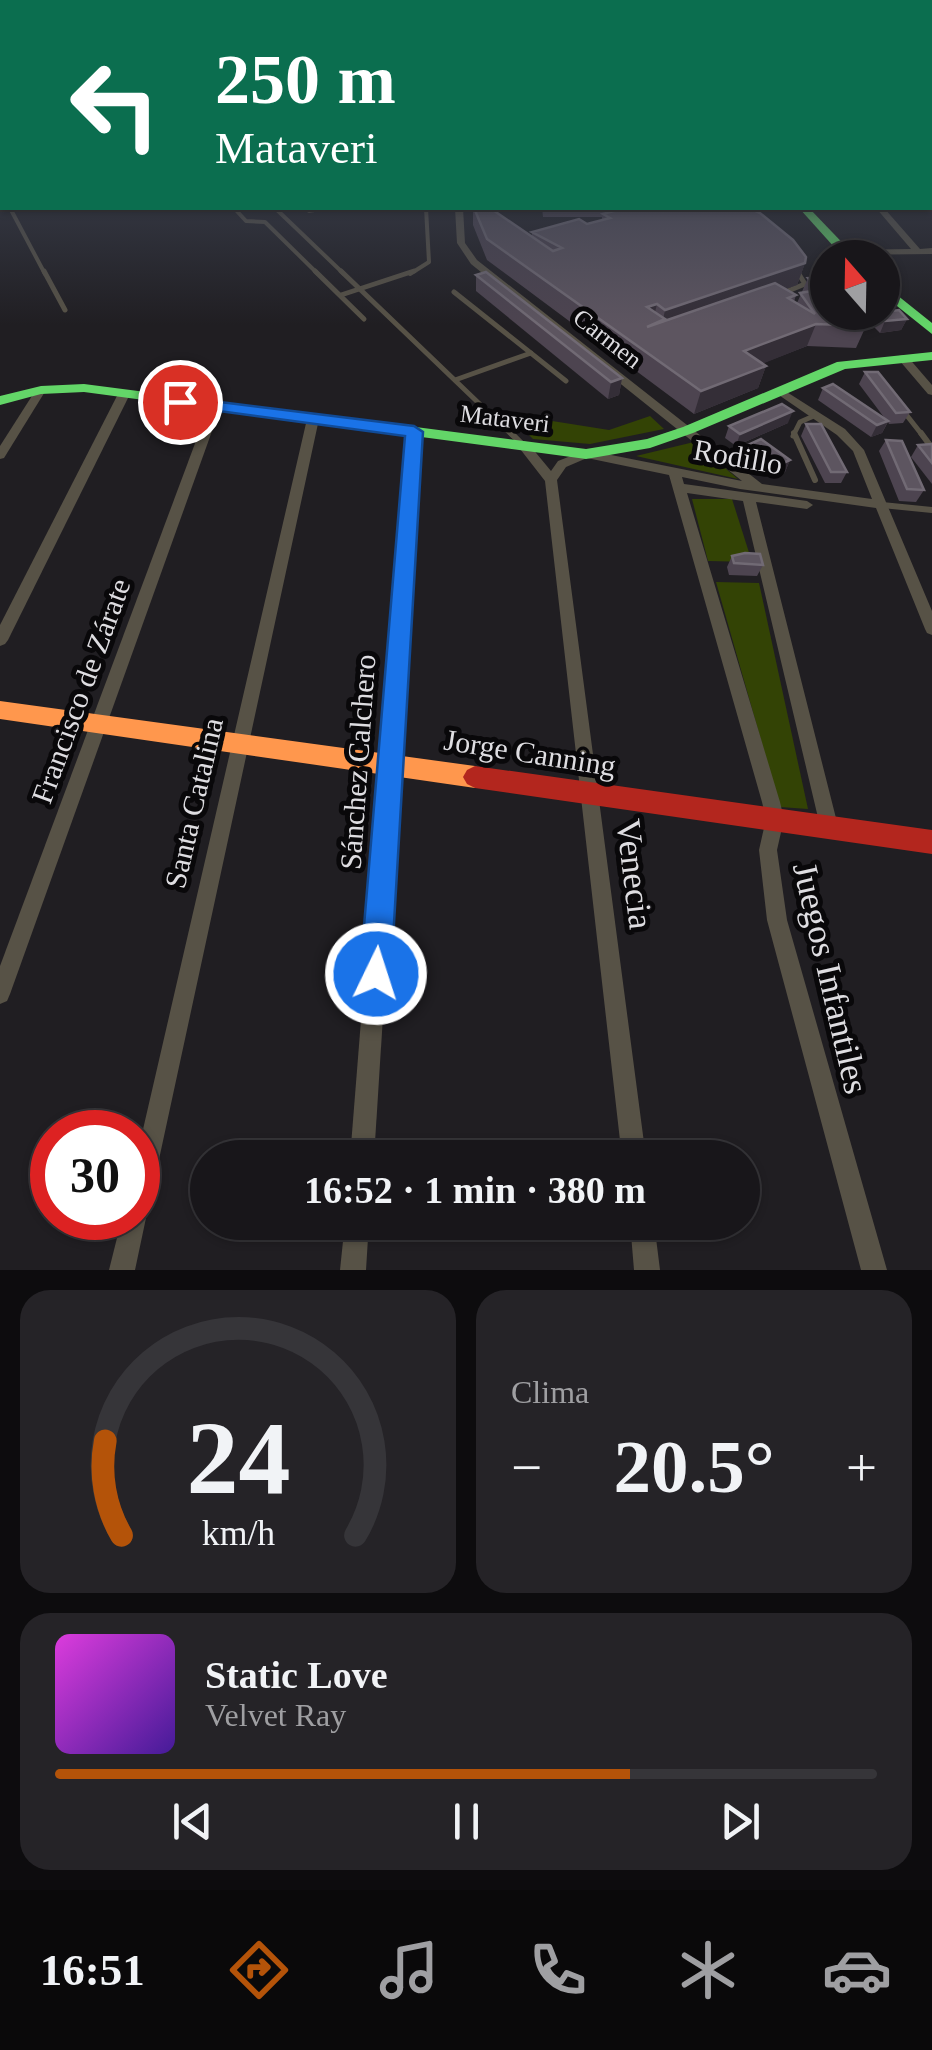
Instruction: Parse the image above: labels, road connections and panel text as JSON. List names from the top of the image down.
{
  "streets": {
    "street": [
      "Carmen",
      "Mataveri",
      "Rodillo",
      "Francisco de Zárate",
      "Jorge Canning",
      "Sánchez Calchero",
      "Santa Catalina",
      "Venecia",
      "Juegos Infantiles"
    ]
  },
  "crossings": [
    ["Carmen", "Mataveri"],
    ["Carmen", "Rodillo"],
    ["Carmen", "Juegos Infantiles"],
    ["Mataveri", "Rodillo"],
    ["Mataveri", "Francisco de Zárate"],
    ["Mataveri", "Sánchez Calchero"],
    ["Mataveri", "Santa Catalina"],
    ["Rodillo", "Juegos Infantiles"],
    ["Francisco de Zárate", "Jorge Canning"],
    ["Jorge Canning", "Sánchez Calchero"],
    ["Jorge Canning", "Santa Catalina"],
    ["Jorge Canning", "Venecia"],
    ["Jorge Canning", "Juegos Infantiles"]
  ],
  "north": "top",
  "page": {
    "turn": ["250 m", "Mataveri"],
    "limit": "30",
    "trip": "16:52 · 1 min · 380 m",
    "tile": "Clima",
    "heat": ["−", "20.5°", "+"],
    "song": ["Static Love", "Velvet Ray"],
    "tabs": "16:51",
    "gauge": ["24", "km/h"]
  }
}
